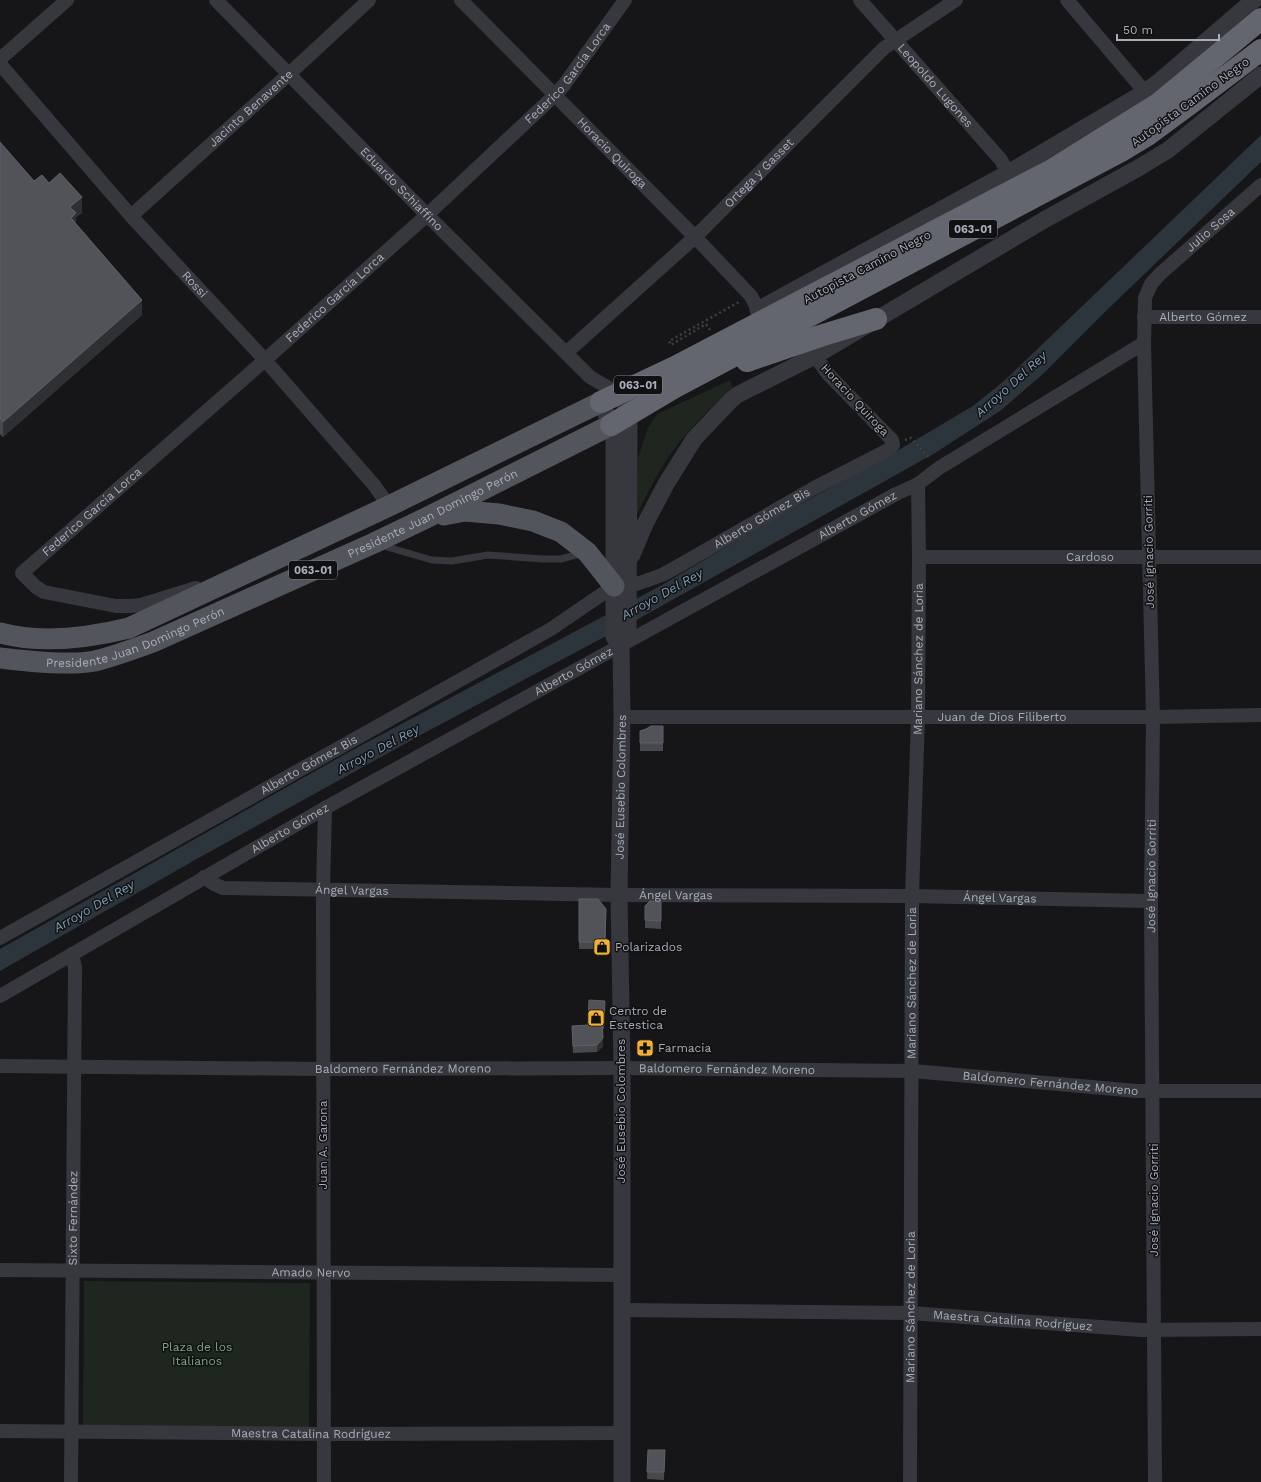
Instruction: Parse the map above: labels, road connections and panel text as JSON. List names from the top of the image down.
{
  "streets": {
    "highway": ["Autopista Camino Negro", "063-01"],
    "main road": ["Presidente Juan Domingo Perón"],
    "street": [
      "Federico García Lorca",
      "Leopoldo Lugones",
      "Jacinto Benavente",
      "Horacio Quiroga",
      "Ortega y Gasset",
      "Eduardo Schiaffino",
      "Julio Sosa",
      "Rossi",
      "Alberto Gómez",
      "Alberto Gómez Bis",
      "José Ignacio Gorriti",
      "Cardoso",
      "Mariano Sánchez de Loria",
      "Juan de Dios Filiberto",
      "José Eusebio Colombres",
      "Ángel Vargas",
      "Baldomero Fernández Moreno",
      "Juan A. Garona",
      "Sixto Fernández",
      "Amado Nervo",
      "Maestra Catalina Rodríguez"
    ]
  },
  "crossings": [
    ["Federico García Lorca", "Horacio Quiroga"],
    ["Federico García Lorca", "Eduardo Schiaffino"],
    ["Federico García Lorca", "Rossi"],
    ["Federico García Lorca", "Presidente Juan Domingo Perón"],
    ["Leopoldo Lugones", "Ortega y Gasset"],
    ["Autopista Camino Negro", "Eduardo Schiaffino"],
    ["Autopista Camino Negro", "Presidente Juan Domingo Perón"],
    ["Autopista Camino Negro", "José Eusebio Colombres"],
    ["Jacinto Benavente", "Eduardo Schiaffino"],
    ["Jacinto Benavente", "Rossi"],
    ["Horacio Quiroga", "Ortega y Gasset"],
    ["Horacio Quiroga", "Alberto Gómez Bis"],
    ["Ortega y Gasset", "Eduardo Schiaffino"],
    ["Eduardo Schiaffino", "Presidente Juan Domingo Perón"],
    ["Eduardo Schiaffino", "José Eusebio Colombres"],
    ["Julio Sosa", "José Ignacio Gorriti"],
    ["Rossi", "Presidente Juan Domingo Perón"],
    ["Alberto Gómez", "José Ignacio Gorriti"],
    ["Alberto Gómez", "Mariano Sánchez de Loria"],
    ["Alberto Gómez", "José Eusebio Colombres"],
    ["Alberto Gómez", "Ángel Vargas"],
    ["Alberto Gómez", "Juan A. Garona"],
    ["Alberto Gómez", "Sixto Fernández"],
    ["Presidente Juan Domingo Perón", "José Eusebio Colombres"],
    ["Alberto Gómez Bis", "José Eusebio Colombres"],
    ["José Ignacio Gorriti", "Cardoso"],
    ["José Ignacio Gorriti", "Juan de Dios Filiberto"],
    ["José Ignacio Gorriti", "Ángel Vargas"],
    ["José Ignacio Gorriti", "Baldomero Fernández Moreno"],
    ["José Ignacio Gorriti", "Maestra Catalina Rodríguez"],
    ["Cardoso", "Mariano Sánchez de Loria"],
    ["Mariano Sánchez de Loria", "Juan de Dios Filiberto"],
    ["Mariano Sánchez de Loria", "Ángel Vargas"],
    ["Mariano Sánchez de Loria", "Baldomero Fernández Moreno"],
    ["Mariano Sánchez de Loria", "Maestra Catalina Rodríguez"],
    ["Juan de Dios Filiberto", "José Eusebio Colombres"],
    ["José Eusebio Colombres", "Ángel Vargas"],
    ["José Eusebio Colombres", "Baldomero Fernández Moreno"],
    ["José Eusebio Colombres", "Amado Nervo"],
    ["José Eusebio Colombres", "Maestra Catalina Rodríguez"],
    ["Ángel Vargas", "Juan A. Garona"],
    ["Baldomero Fernández Moreno", "Juan A. Garona"],
    ["Baldomero Fernández Moreno", "Sixto Fernández"],
    ["Juan A. Garona", "Amado Nervo"],
    ["Juan A. Garona", "Maestra Catalina Rodríguez"],
    ["Sixto Fernández", "Amado Nervo"],
    ["Sixto Fernández", "Maestra Catalina Rodríguez"]
  ],
  "water": ["Arroyo Del Rey"],
  "parks": ["Plaza de los Italianos"],
  "places": {
    "shop": ["Polarizados", "Centro de Estestica"],
    "pharmacy": ["Farmacia"]
  },
  "scale_bar": "50 m"
}
